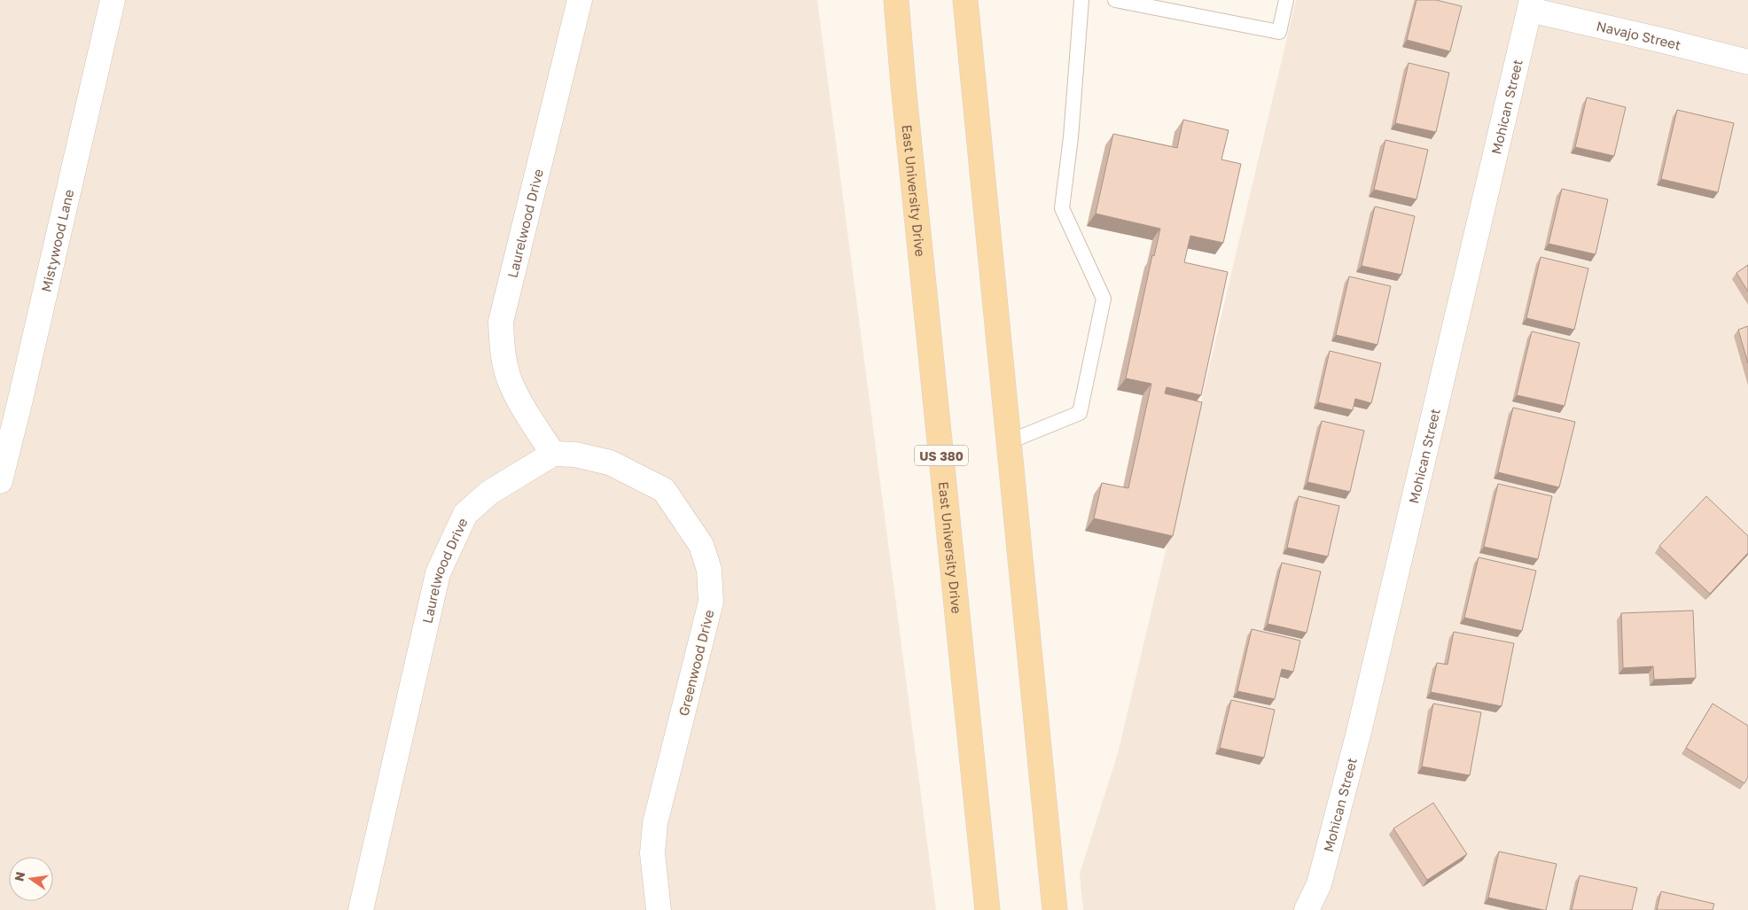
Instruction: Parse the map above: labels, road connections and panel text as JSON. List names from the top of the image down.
{
  "streets": {
    "main road": ["East University Drive", "US 380"],
    "street": [
      "Navajo Street",
      "Mohican Street",
      "Laurelwood Drive",
      "Mistywood Lane",
      "Greenwood Drive"
    ]
  },
  "crossings": [
    ["Navajo Street", "Mohican Street"],
    ["Laurelwood Drive", "Greenwood Drive"]
  ],
  "north": "left"
}
